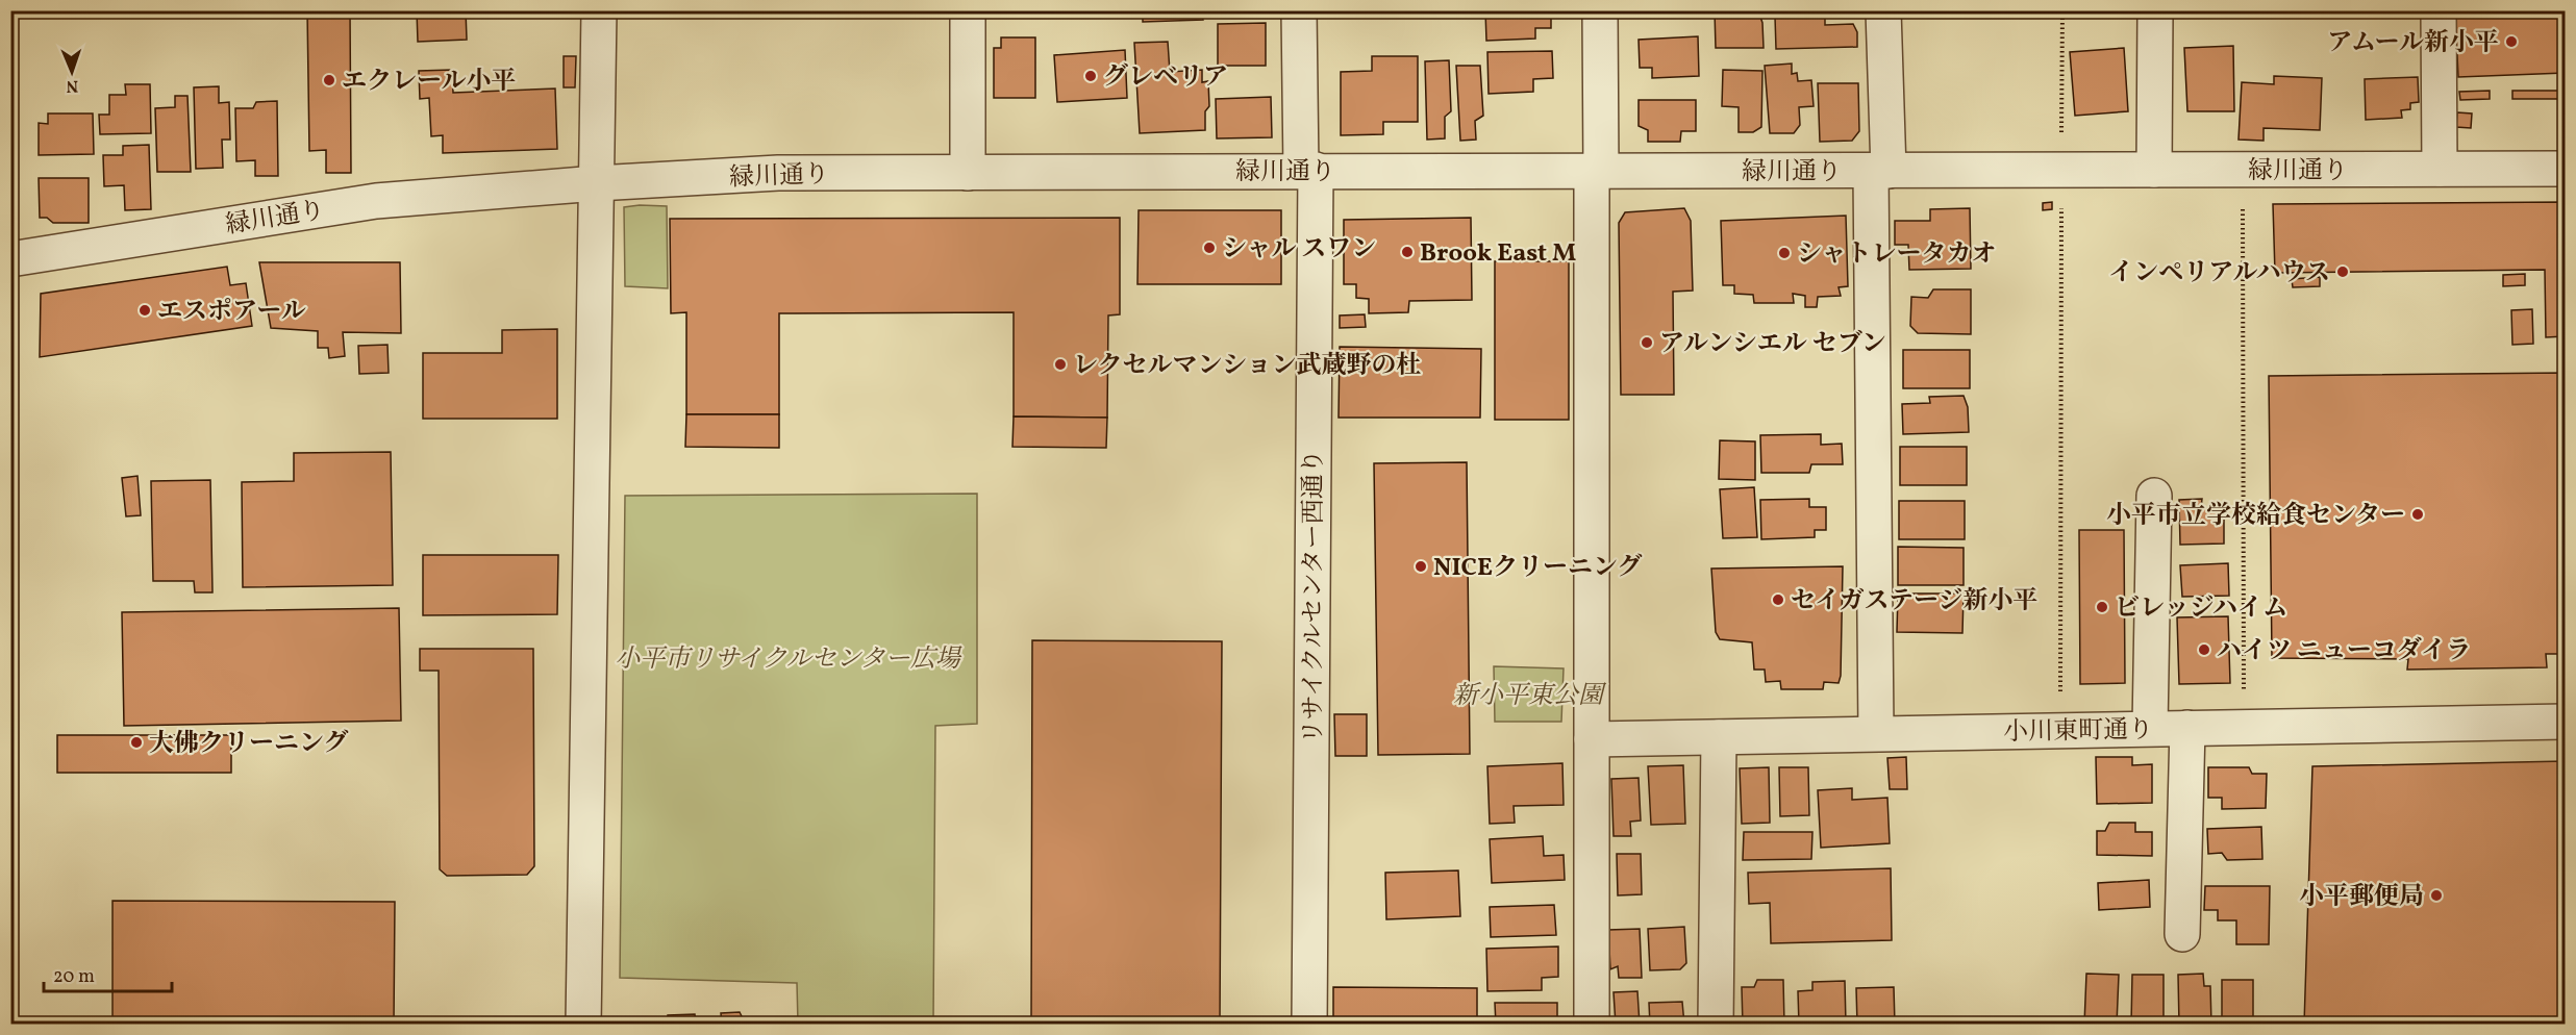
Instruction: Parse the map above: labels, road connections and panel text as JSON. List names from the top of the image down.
{
  "streets": {
    "street": ["緑川通り", "リサイクルセンター西通り", "小川東町通り"]
  },
  "crossings": [
    ["緑川通り", "リサイクルセンター西通り"]
  ],
  "parks": ["小平市リサイクルセンター広場", "新小平東公園"],
  "places": [
    "アムール新小平",
    "グレベリア",
    "エクレール小平",
    "シャル スワン",
    "Brook East M",
    "シャトレータカオ",
    "インペリアルハウス",
    "エスポアール",
    "アルンシエル セブン",
    "レクセルマンション武蔵野の杜",
    "小平市立学校給食センター",
    "NICEクリーニング",
    "セイガステージ新小平",
    "ビレッジハイム",
    "ハイツ ニューコダイラ",
    "大佛クリーニング",
    "小平郵便局"
  ],
  "scale_bar": "20 m",
  "north": "bottom"
}
